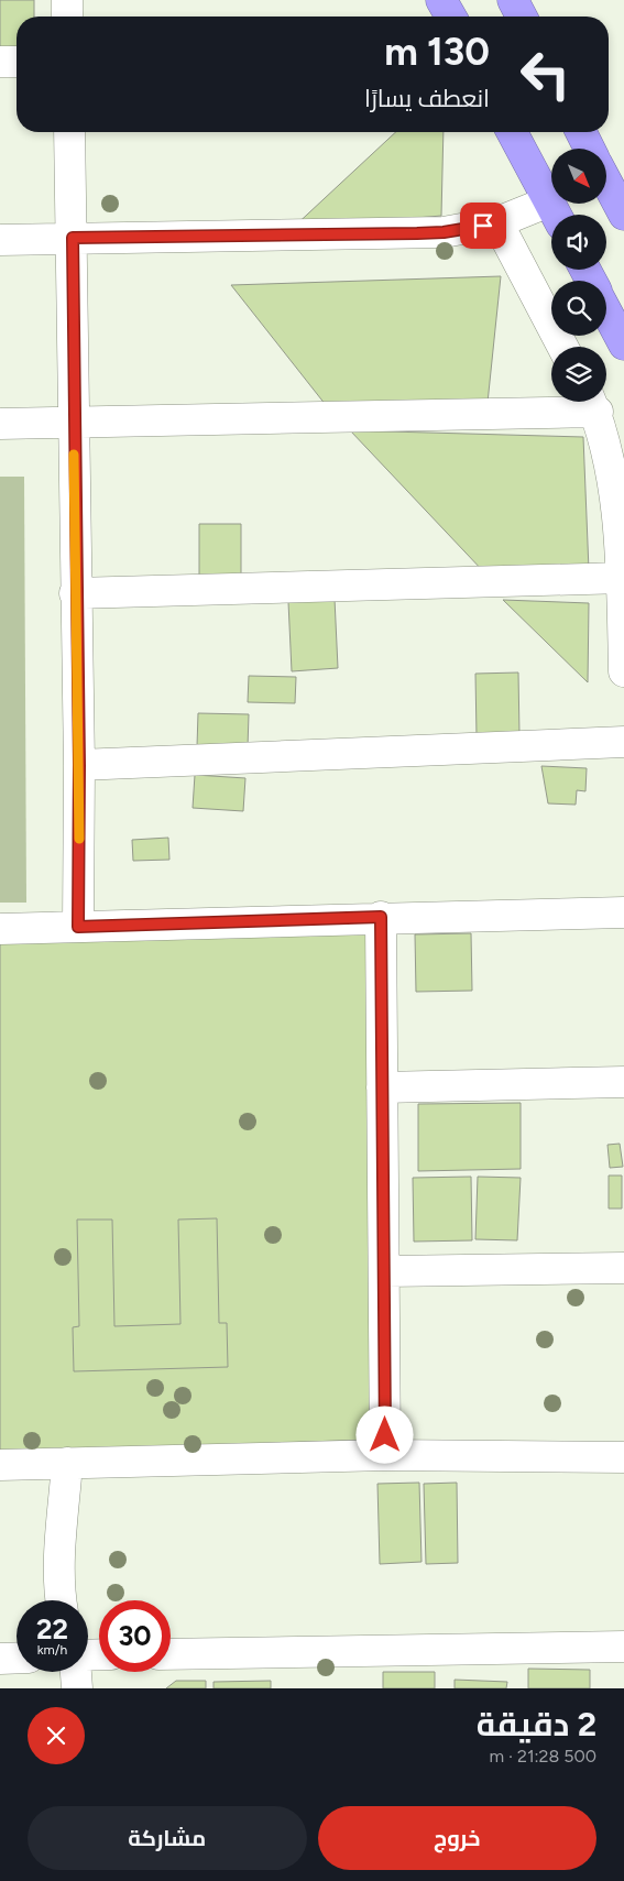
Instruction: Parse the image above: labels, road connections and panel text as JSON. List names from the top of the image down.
{
  "north": "bottom right",
  "page": {
    "turn": ["130 m", "انعطف يسارًا"],
    "speed": "22 km/h",
    "limit": "30",
    "heading": ["2 دقيقة", "500 m · 21:28"],
    "buttons": ["خروج", "مشاركة"]
  }
}
